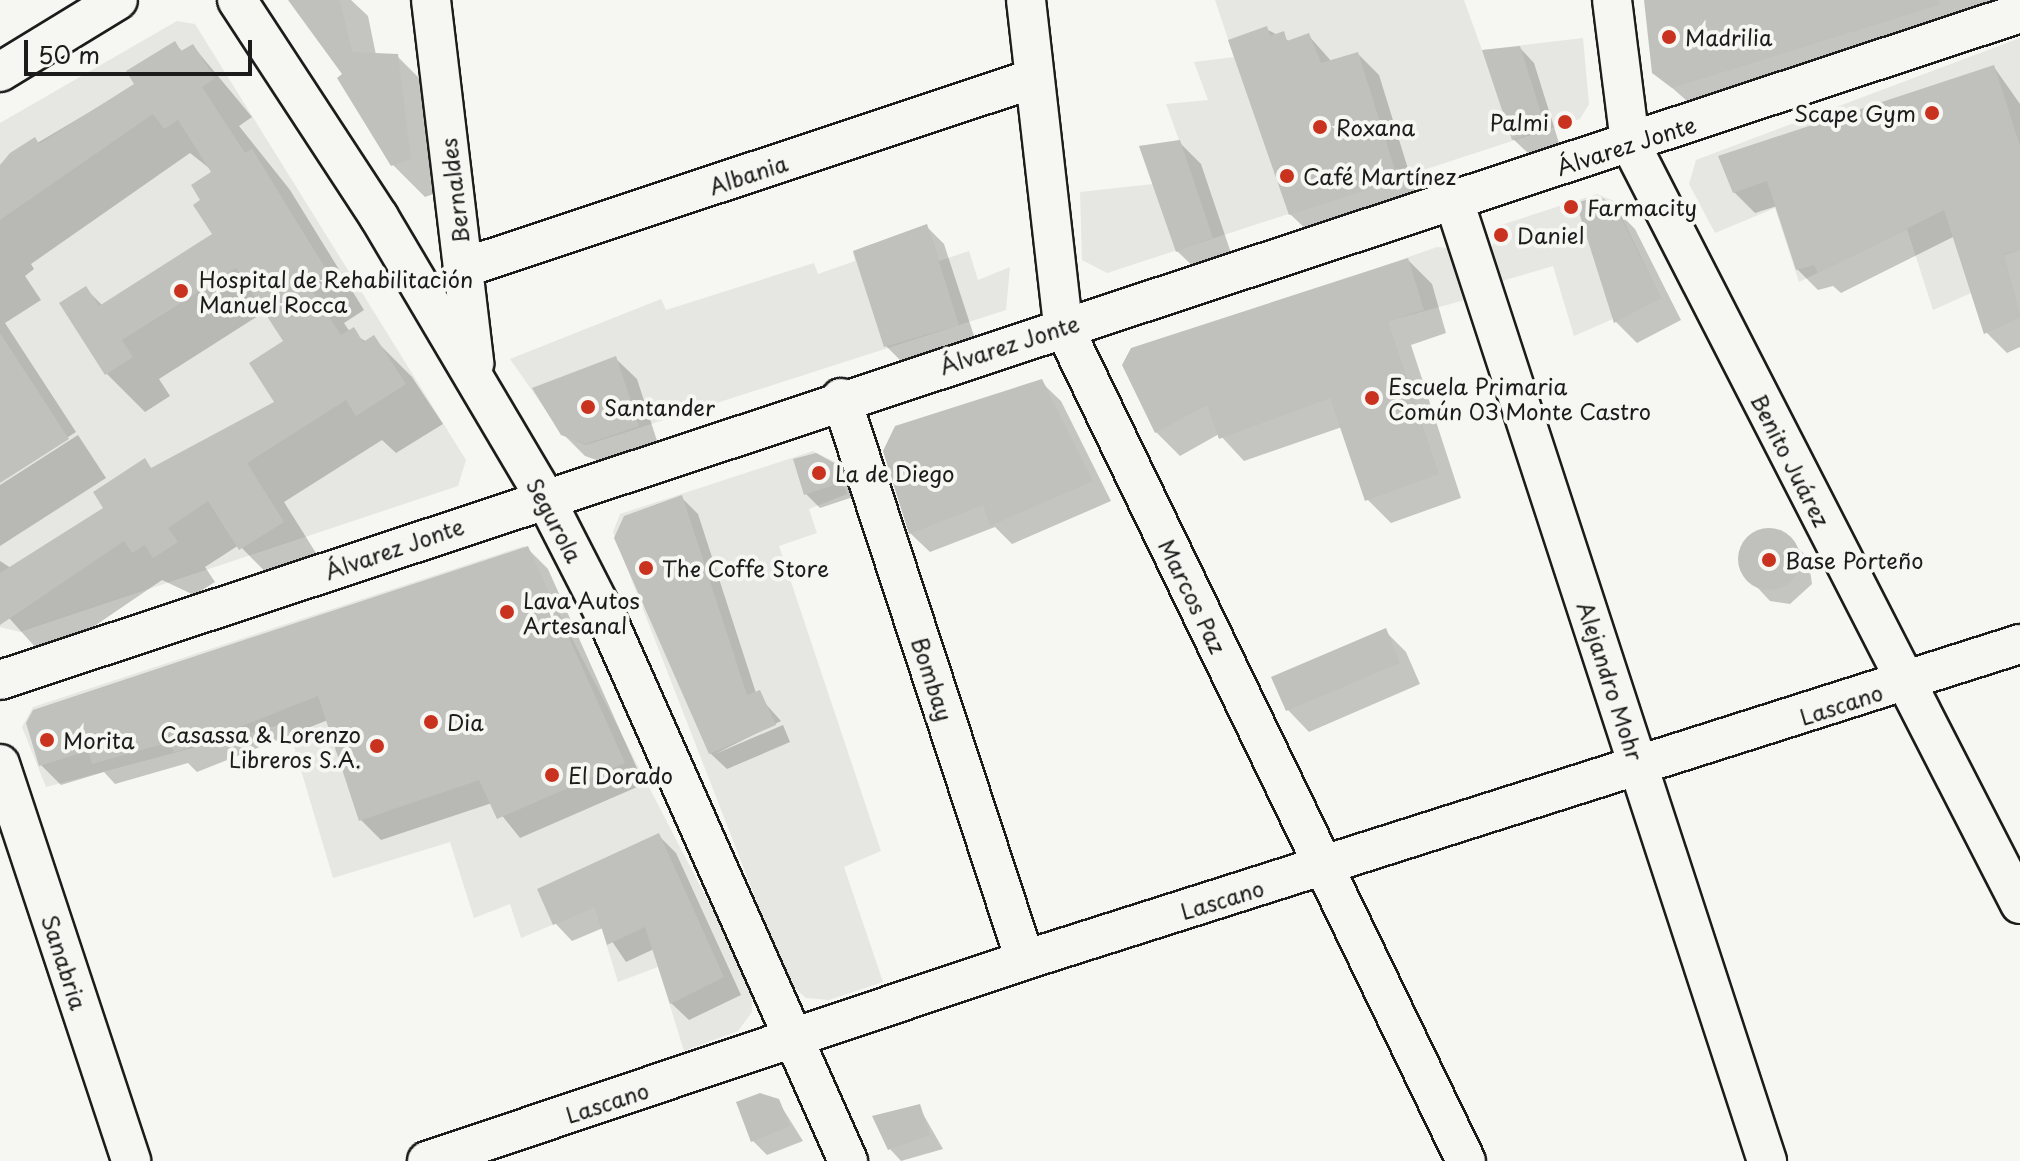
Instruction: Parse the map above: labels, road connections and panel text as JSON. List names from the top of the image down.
{
  "streets": {
    "street": [
      "Álvarez Jonte",
      "Albania",
      "Bernaldes",
      "Benito Juárez",
      "Segurola",
      "Marcos Paz",
      "Bombay",
      "Alejandro Mohr",
      "Lascano",
      "Sanabria"
    ]
  },
  "crossings": [
    ["Álvarez Jonte", "Benito Juárez"],
    ["Álvarez Jonte", "Segurola"],
    ["Álvarez Jonte", "Marcos Paz"],
    ["Álvarez Jonte", "Bombay"],
    ["Álvarez Jonte", "Alejandro Mohr"],
    ["Albania", "Bernaldes"],
    ["Albania", "Marcos Paz"],
    ["Bernaldes", "Segurola"],
    ["Benito Juárez", "Lascano"],
    ["Segurola", "Lascano"],
    ["Marcos Paz", "Lascano"],
    ["Bombay", "Lascano"],
    ["Alejandro Mohr", "Lascano"]
  ],
  "places": [
    "Madrilia",
    "Scape Gym",
    "Palmi",
    "Roxana",
    "Café Martínez",
    "Farmacity",
    "Daniel",
    "Hospital de Rehabilitación Manuel Rocca",
    "Escuela Primaria Común 03 Monte Castro",
    "Santander",
    "La de Diego",
    "Base Porteño",
    "The Coffe Store",
    "Lava Autos Artesanal",
    "Dia",
    "Morita",
    "Casassa & Lorenzo Libreros S.A.",
    "El Dorado"
  ],
  "scale_bar": "50 m"
}
